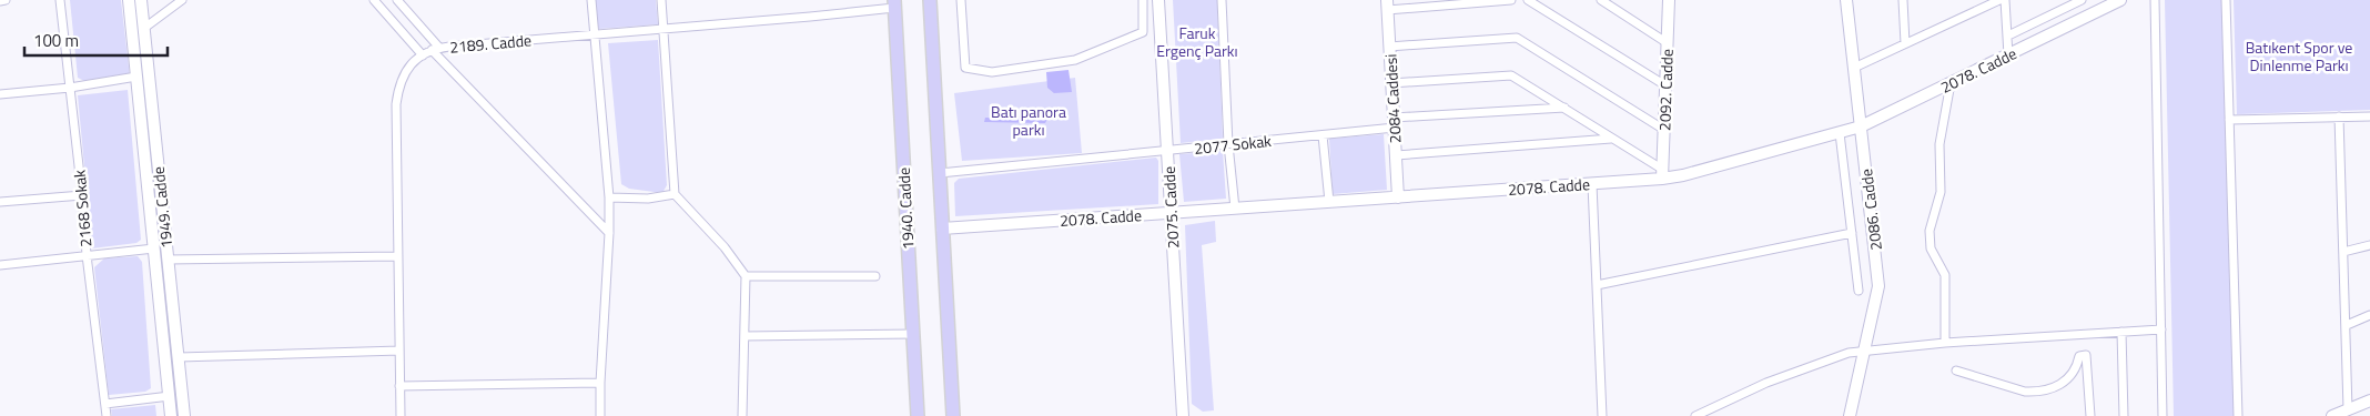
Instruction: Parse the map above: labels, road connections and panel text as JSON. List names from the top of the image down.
{
  "streets": {
    "main road": ["1940. Cadde"],
    "street": [
      "2189. Cadde",
      "2078. Cadde",
      "2092. Cadde",
      "2084 Caddesi",
      "2077 Sokak",
      "1949. Cadde",
      "2075. Cadde",
      "2168 Sokak",
      "2086. Cadde"
    ]
  },
  "crossings": [
    ["2189. Cadde", "1940. Cadde"],
    ["2078. Cadde", "2092. Cadde"],
    ["2078. Cadde", "2084 Caddesi"],
    ["2078. Cadde", "2075. Cadde"],
    ["2078. Cadde", "2086. Cadde"],
    ["2084 Caddesi", "2077 Sokak"],
    ["2077 Sokak", "2075. Cadde"]
  ],
  "parks": ["Faruk Ergenç Parkı", "Batıkent Spor ve Dinlenme Parkı", "Batı panora parkı"],
  "scale_bar": "100 m"
}
